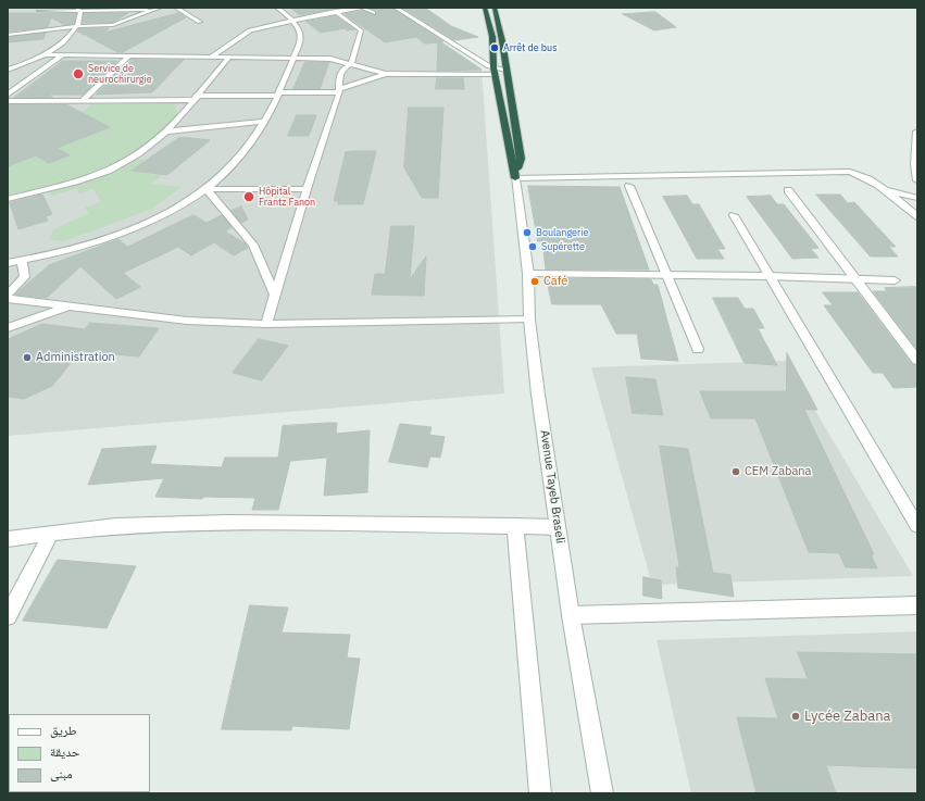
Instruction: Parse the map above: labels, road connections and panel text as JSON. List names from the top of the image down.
{
  "streets": {
    "street": ["Avenue Tayeb Braseli"]
  },
  "places": [
    "Arrêt de bus",
    "Service de neurochirurgie",
    "Hôpital Frantz Fanon",
    "Boulangerie",
    "Supérette",
    "Café",
    "Administration",
    "CEM Zabana",
    "Lycée Zabana"
  ],
  "legend": ["طريق", "حديقة", "مبنى"]
}
